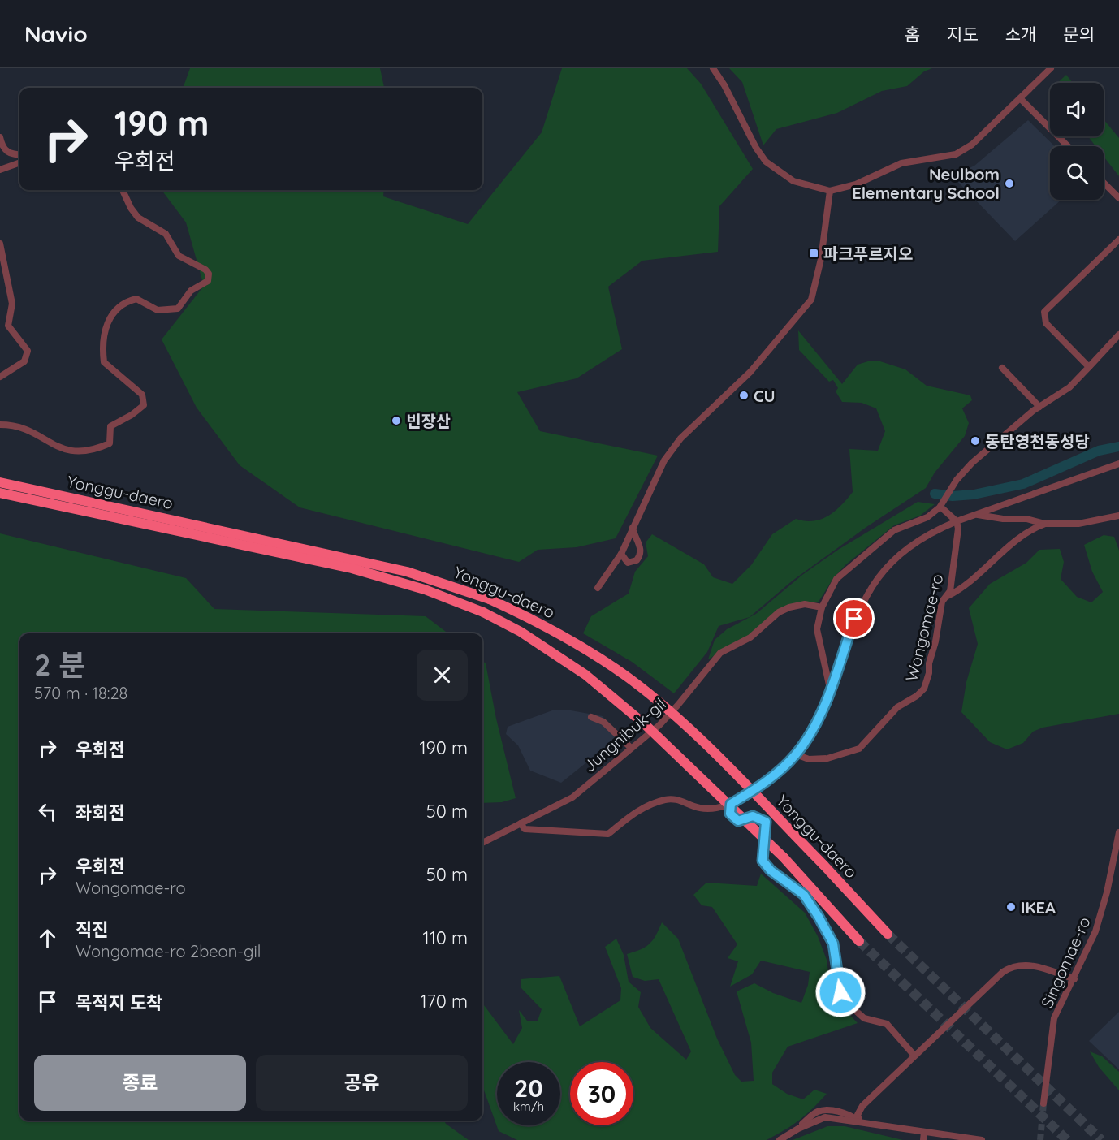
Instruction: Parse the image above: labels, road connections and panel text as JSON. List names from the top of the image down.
{
  "streets": {
    "highway": ["Yonggu-daero"],
    "street": ["Wongomae-ro", "Jungnibuk-gil", "Singomae-ro"]
  },
  "places": {
    "other": [
      "Neulbom Elementary School",
      "CU",
      "빈장산",
      "동탄영천동성당",
      "IKEA"
    ],
    "transit": ["파크푸르지오"]
  },
  "page": {
    "header": "Navio",
    "nav": [
      "홈",
      "지도",
      "소개",
      "문의"
    ],
    "turn": ["190 m", "우회전"],
    "heading": ["2 분", "570 m · 18:28"],
    "list": [
      {
        "name": "우회전",
        "value": "190 m"
      },
      {
        "name": "좌회전",
        "value": "50 m"
      },
      {
        "name": "우회전",
        "note": "Wongomae-ro",
        "value": "50 m"
      },
      {
        "name": "직진",
        "note": "Wongomae-ro 2beon-gil",
        "value": "110 m"
      },
      {
        "name": "목적지 도착",
        "value": "170 m"
      }
    ],
    "buttons": ["종료", "공유"],
    "speed": "20 km/h",
    "limit": "30"
  }
}
